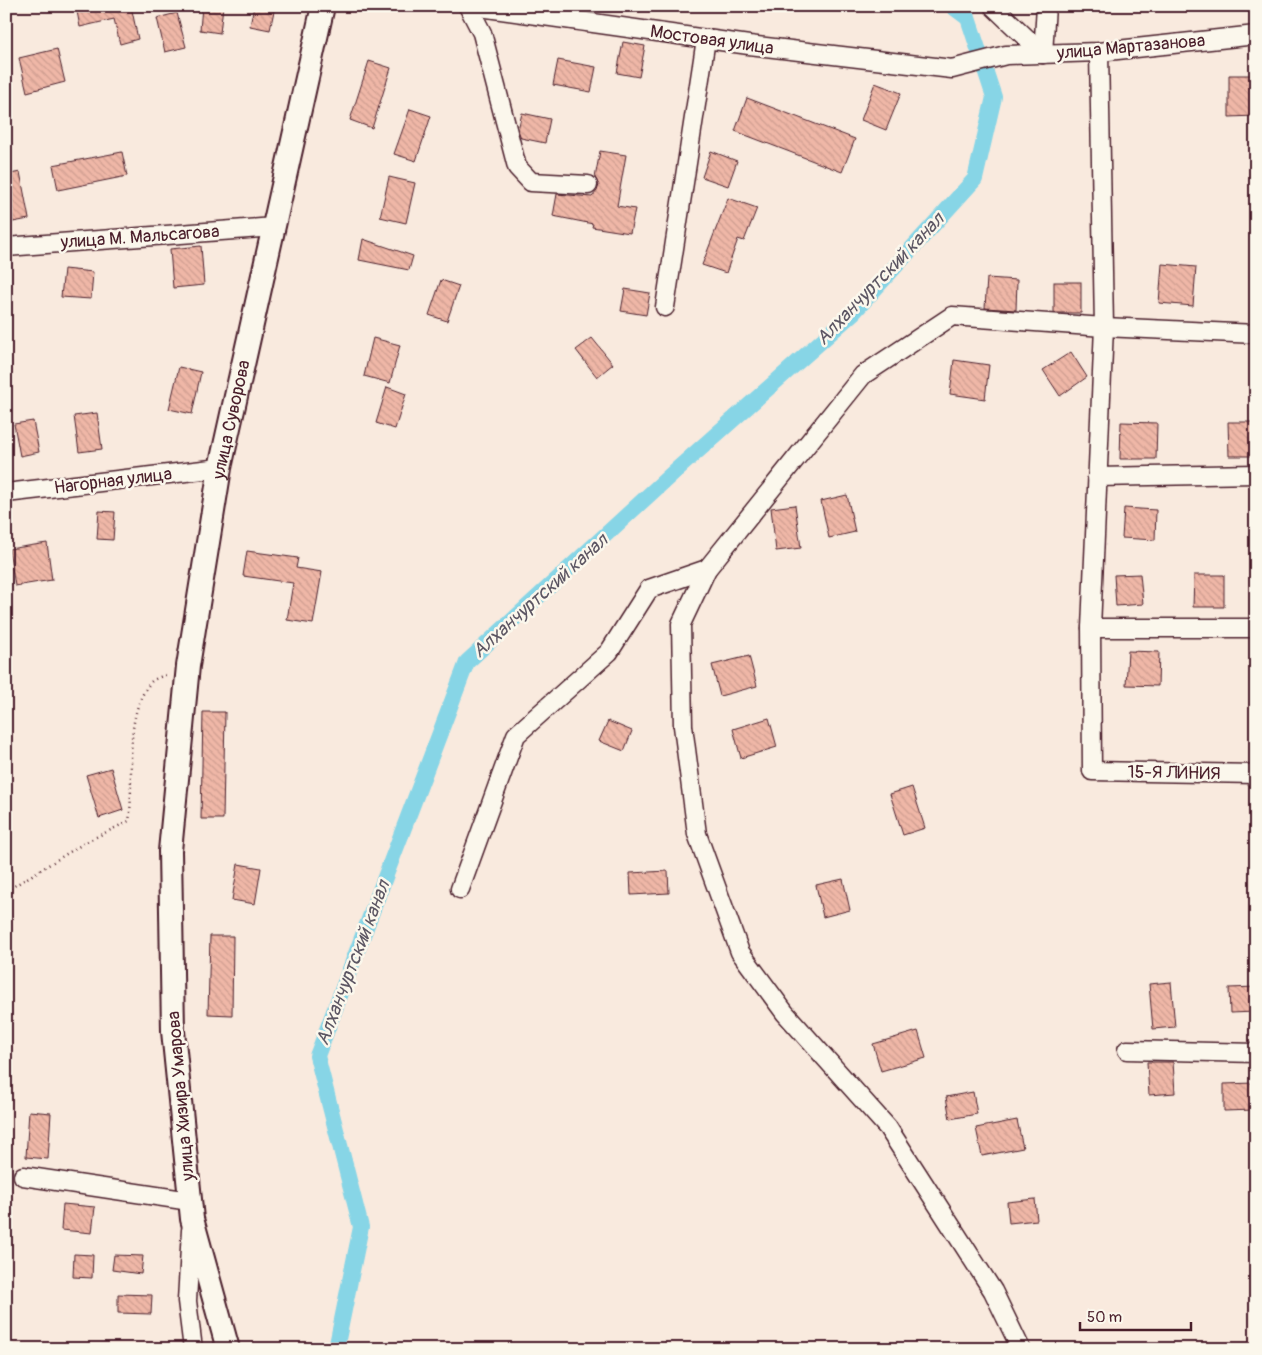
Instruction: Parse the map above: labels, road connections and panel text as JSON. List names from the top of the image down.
{
  "streets": {
    "main road": ["улица Суворова", "улица Хизира Умарова"],
    "street": [
      "Мостовая улица",
      "улица Мартазанова",
      "улица М. Мальсагова",
      "Нагорная улица",
      "15-Я ЛИНИЯ"
    ]
  },
  "crossings": [
    ["Мостовая улица", "улица Мартазанова"],
    ["улица М. Мальсагова", "улица Суворова"],
    ["улица Суворова", "Нагорная улица"],
    ["улица Суворова", "улица Хизира Умарова"]
  ],
  "water": ["Алханчуртский канал"],
  "scale_bar": "50 m"
}
